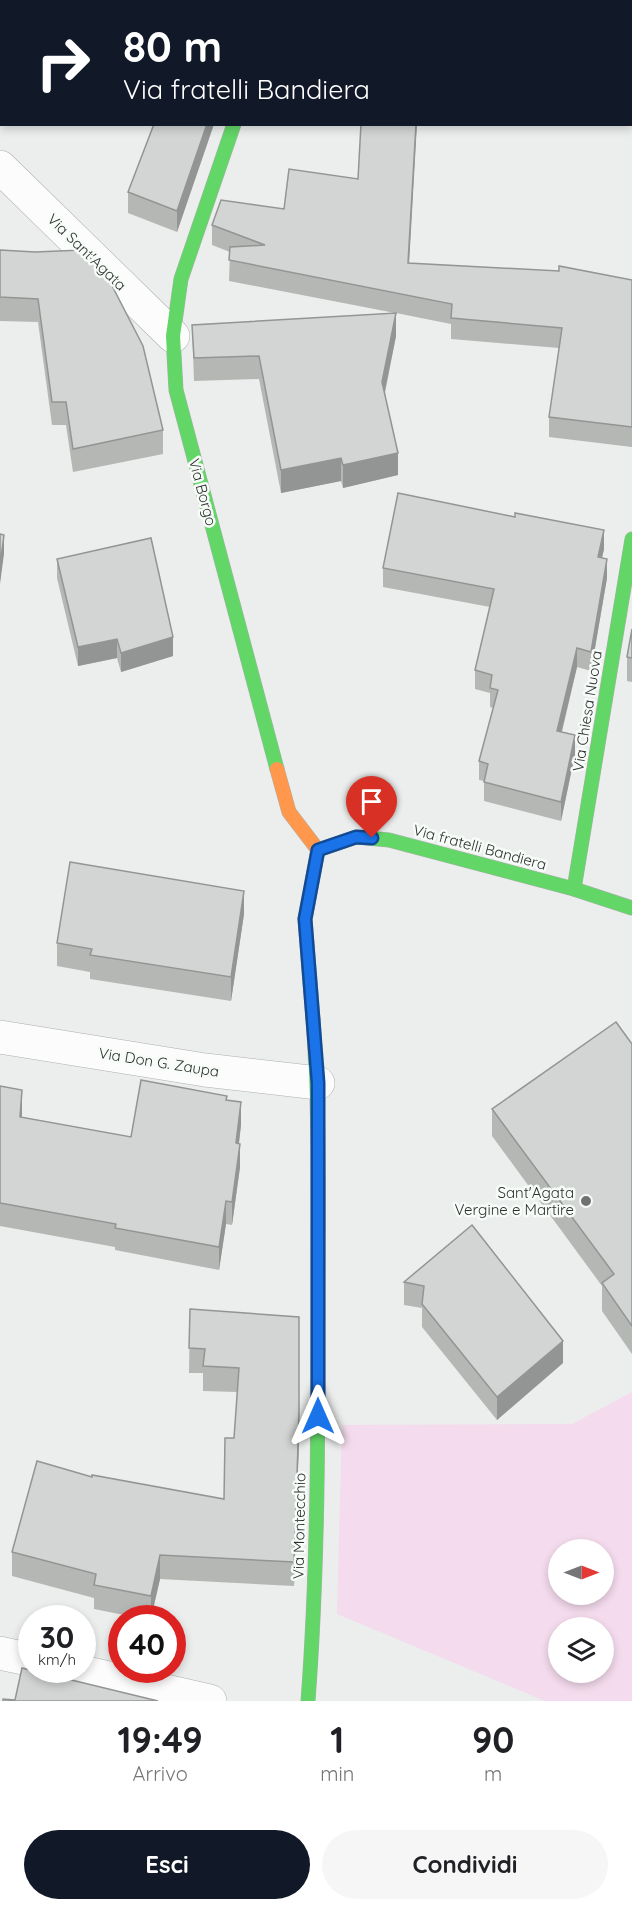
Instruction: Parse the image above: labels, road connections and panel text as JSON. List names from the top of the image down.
{
  "streets": {
    "street": [
      "Via Sant'Agata",
      "Via Borgo",
      "Via Chiesa Nuova",
      "Via fratelli Bandiera",
      "Via Don G. Zaupa",
      "Via Montecchio"
    ]
  },
  "crossings": [
    ["Via Sant'Agata", "Via Borgo"],
    ["Via Borgo", "Via fratelli Bandiera"],
    ["Via Borgo", "Via Montecchio"],
    ["Via Chiesa Nuova", "Via fratelli Bandiera"],
    ["Via fratelli Bandiera", "Via Montecchio"],
    ["Via Don G. Zaupa", "Via Montecchio"]
  ],
  "places": ["Sant'Agata Vergine e Martire"],
  "north": "right",
  "page": {
    "turn": ["80 m", "Via fratelli Bandiera"],
    "speed": "30 km/h",
    "limit": "40",
    "eta": [
      "19:49",
      "Arrivo",
      "1",
      "min",
      "90",
      "m"
    ],
    "buttons": ["Esci", "Condividi"]
  }
}
